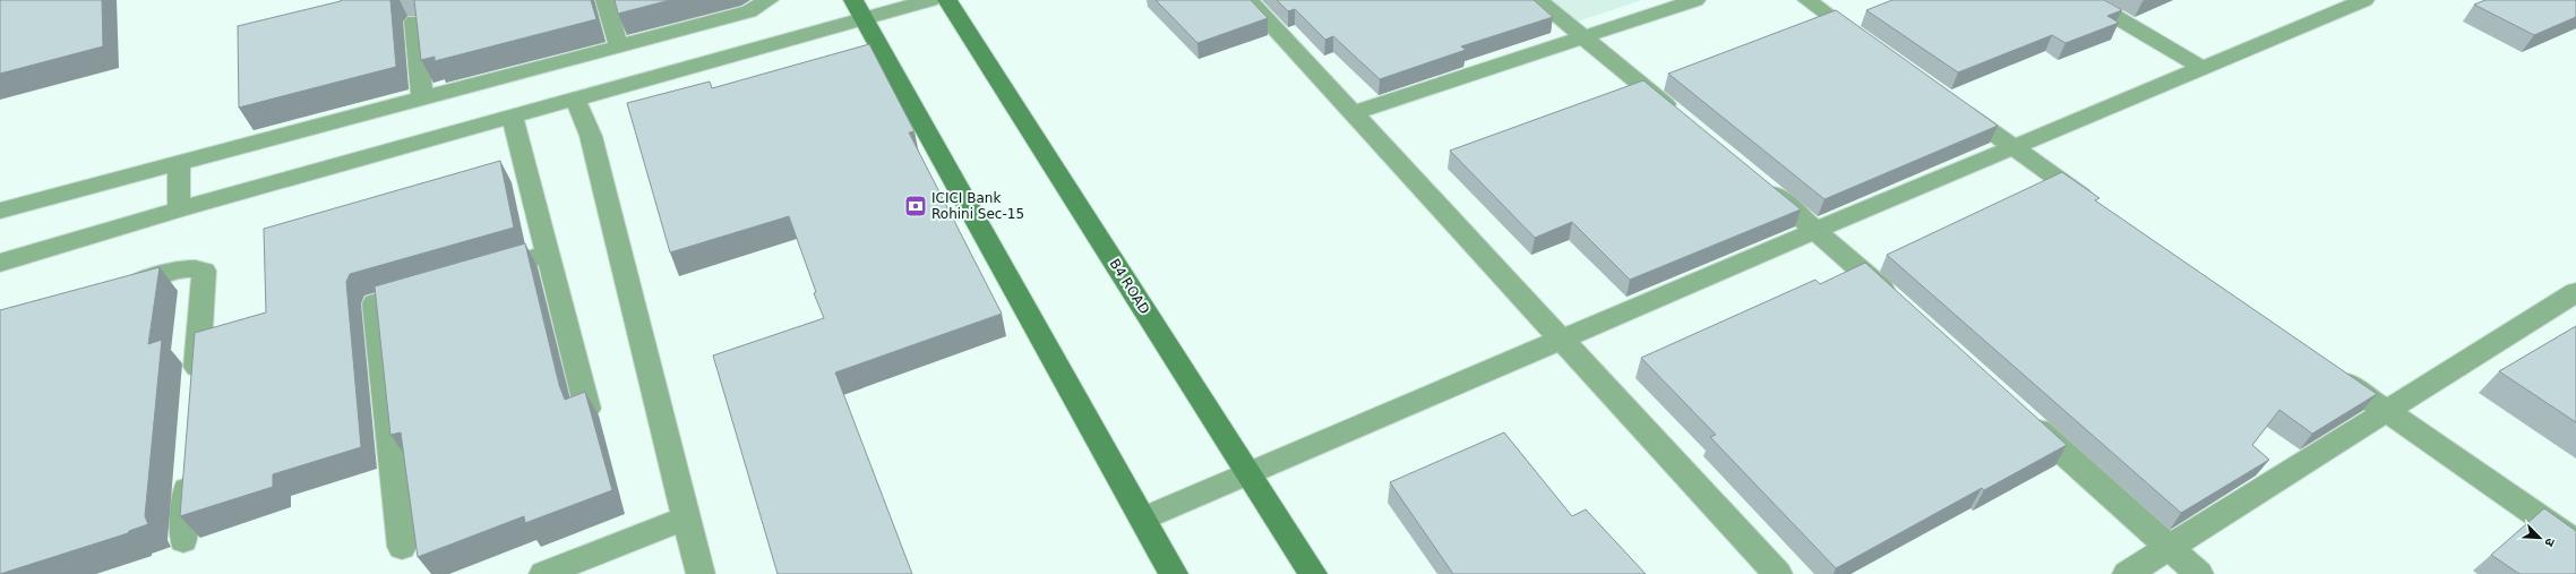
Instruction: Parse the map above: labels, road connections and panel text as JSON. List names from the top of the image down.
{
  "streets": {
    "street": ["B4 ROAD"]
  },
  "places": {
    "bank": ["ICICI Bank Rohini Sec-15"]
  },
  "north": "bottom right"
}
